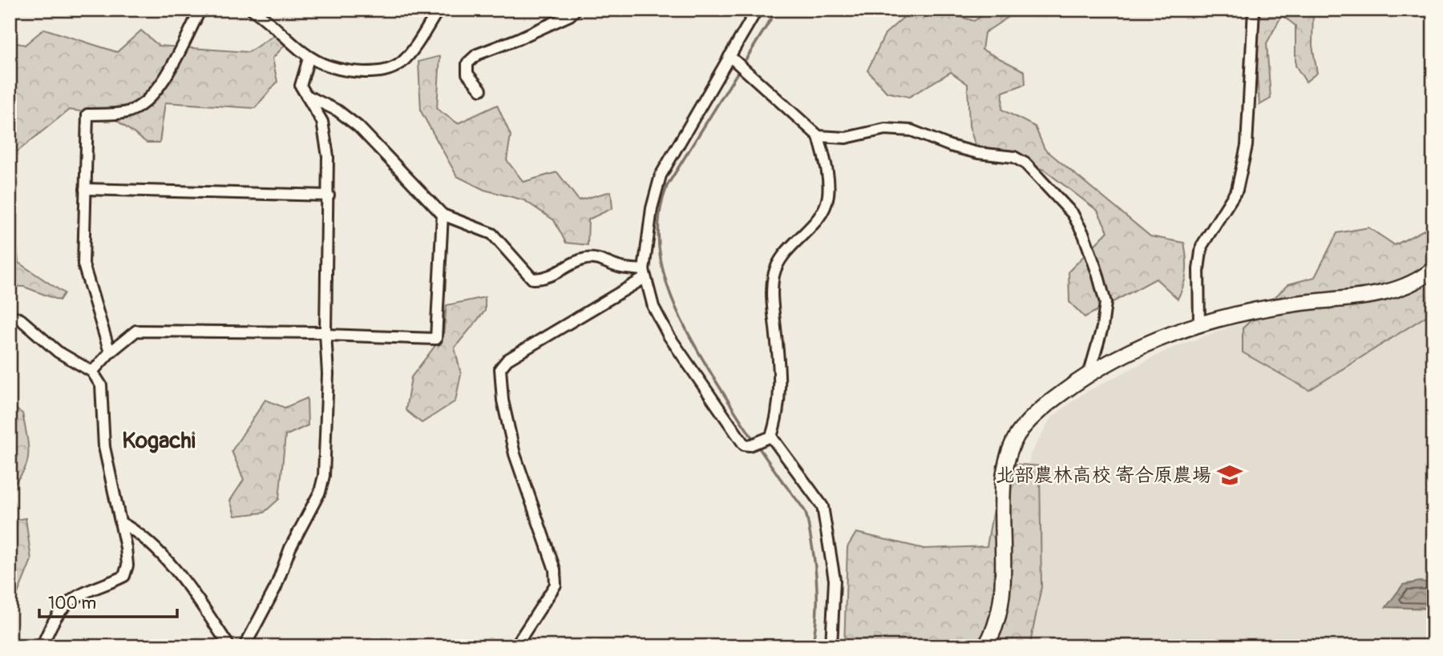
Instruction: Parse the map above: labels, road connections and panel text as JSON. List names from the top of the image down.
{
  "districts": ["Kogachi"],
  "places": {
    "school or university": ["北部農林高校 寄合原農場"]
  },
  "scale_bar": "100 m"
}
